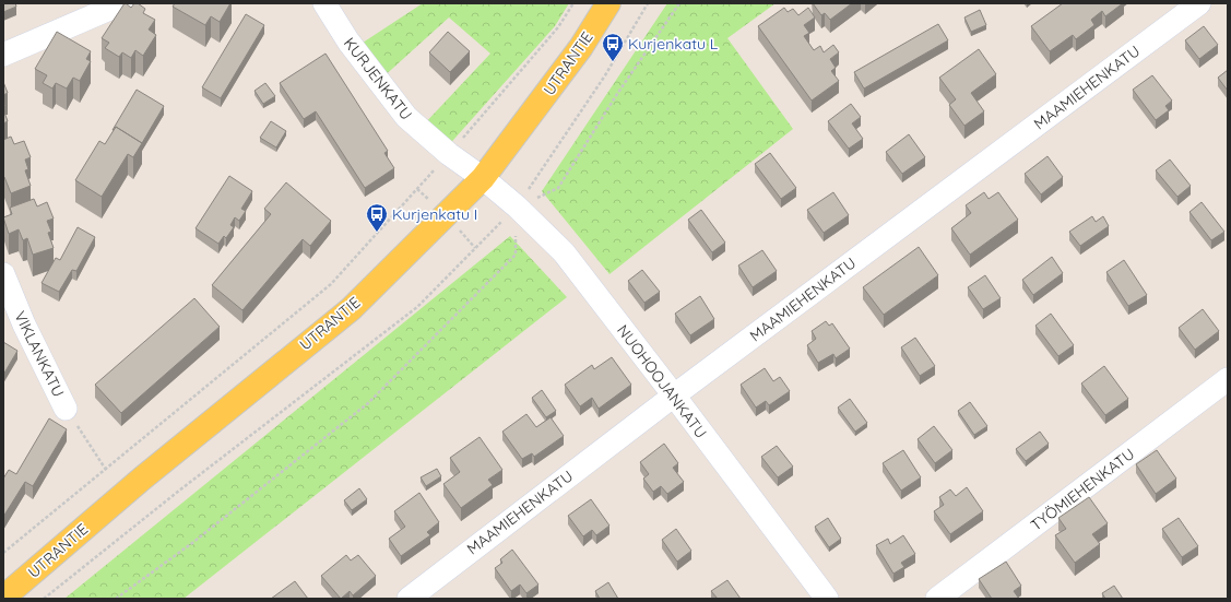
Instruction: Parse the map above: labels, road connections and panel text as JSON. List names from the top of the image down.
{
  "streets": {
    "main road": ["UTRANTIE"],
    "street": [
      "KURJENKATU",
      "MAAMIEHENKATU",
      "VIKLANKATU",
      "NUOHOOJANKATU",
      "TYÖMIEHENKATU"
    ]
  },
  "crossings": [
    ["UTRANTIE", "KURJENKATU"],
    ["UTRANTIE", "NUOHOOJANKATU"],
    ["KURJENKATU", "NUOHOOJANKATU"],
    ["MAAMIEHENKATU", "NUOHOOJANKATU"]
  ],
  "places": {
    "bus stop": ["Kurjenkatu L", "Kurjenkatu I"]
  }
}
